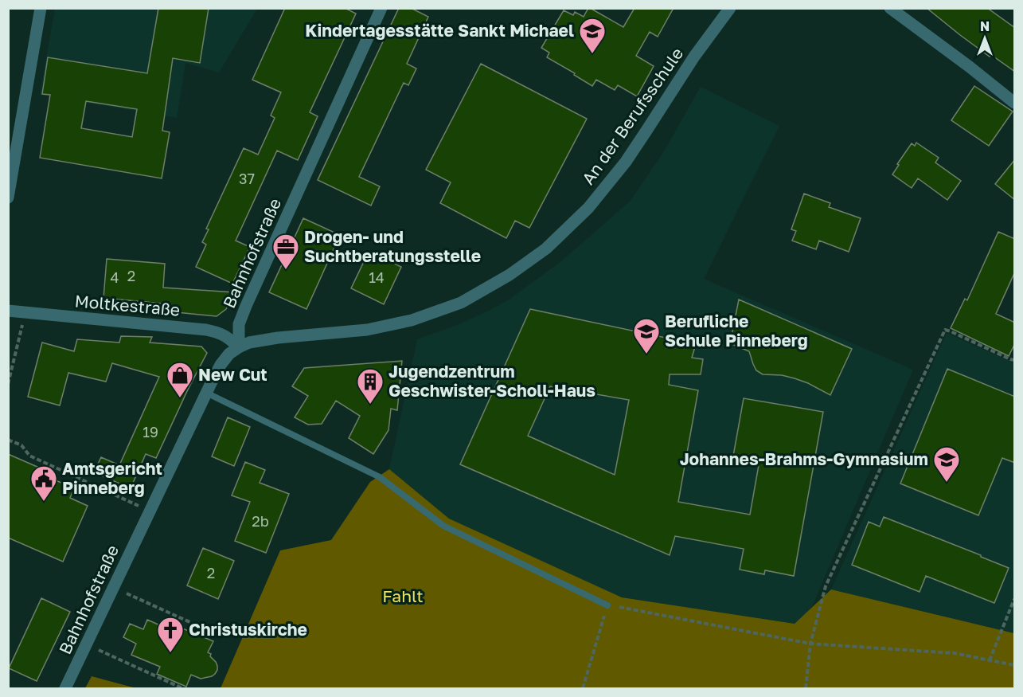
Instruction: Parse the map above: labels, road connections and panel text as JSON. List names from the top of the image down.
{
  "streets": {
    "street": ["An der Berufsschule", "Bahnhofstraße", "Moltkestraße"]
  },
  "crossings": [
    ["An der Berufsschule", "Bahnhofstraße"],
    ["An der Berufsschule", "Moltkestraße"],
    ["Bahnhofstraße", "Moltkestraße"]
  ],
  "parks": ["Fahlt"],
  "places": {
    "school or university": ["Kindertagesstätte Sankt Michael", "Berufliche Schule Pinneberg", "Johannes-Brahms-Gymnasium"],
    "office": ["Drogen- und Suchtberatungsstelle"],
    "shop": ["New Cut"],
    "building": ["Jugendzentrum Geschwister-Scholl-Haus"],
    "public building": ["Amtsgericht Pinneberg"],
    "church": ["Christuskirche"]
  },
  "house_numbers": [
    "37",
    "2",
    "4",
    "14",
    "19",
    "2b",
    "2"
  ],
  "north": "top"
}
